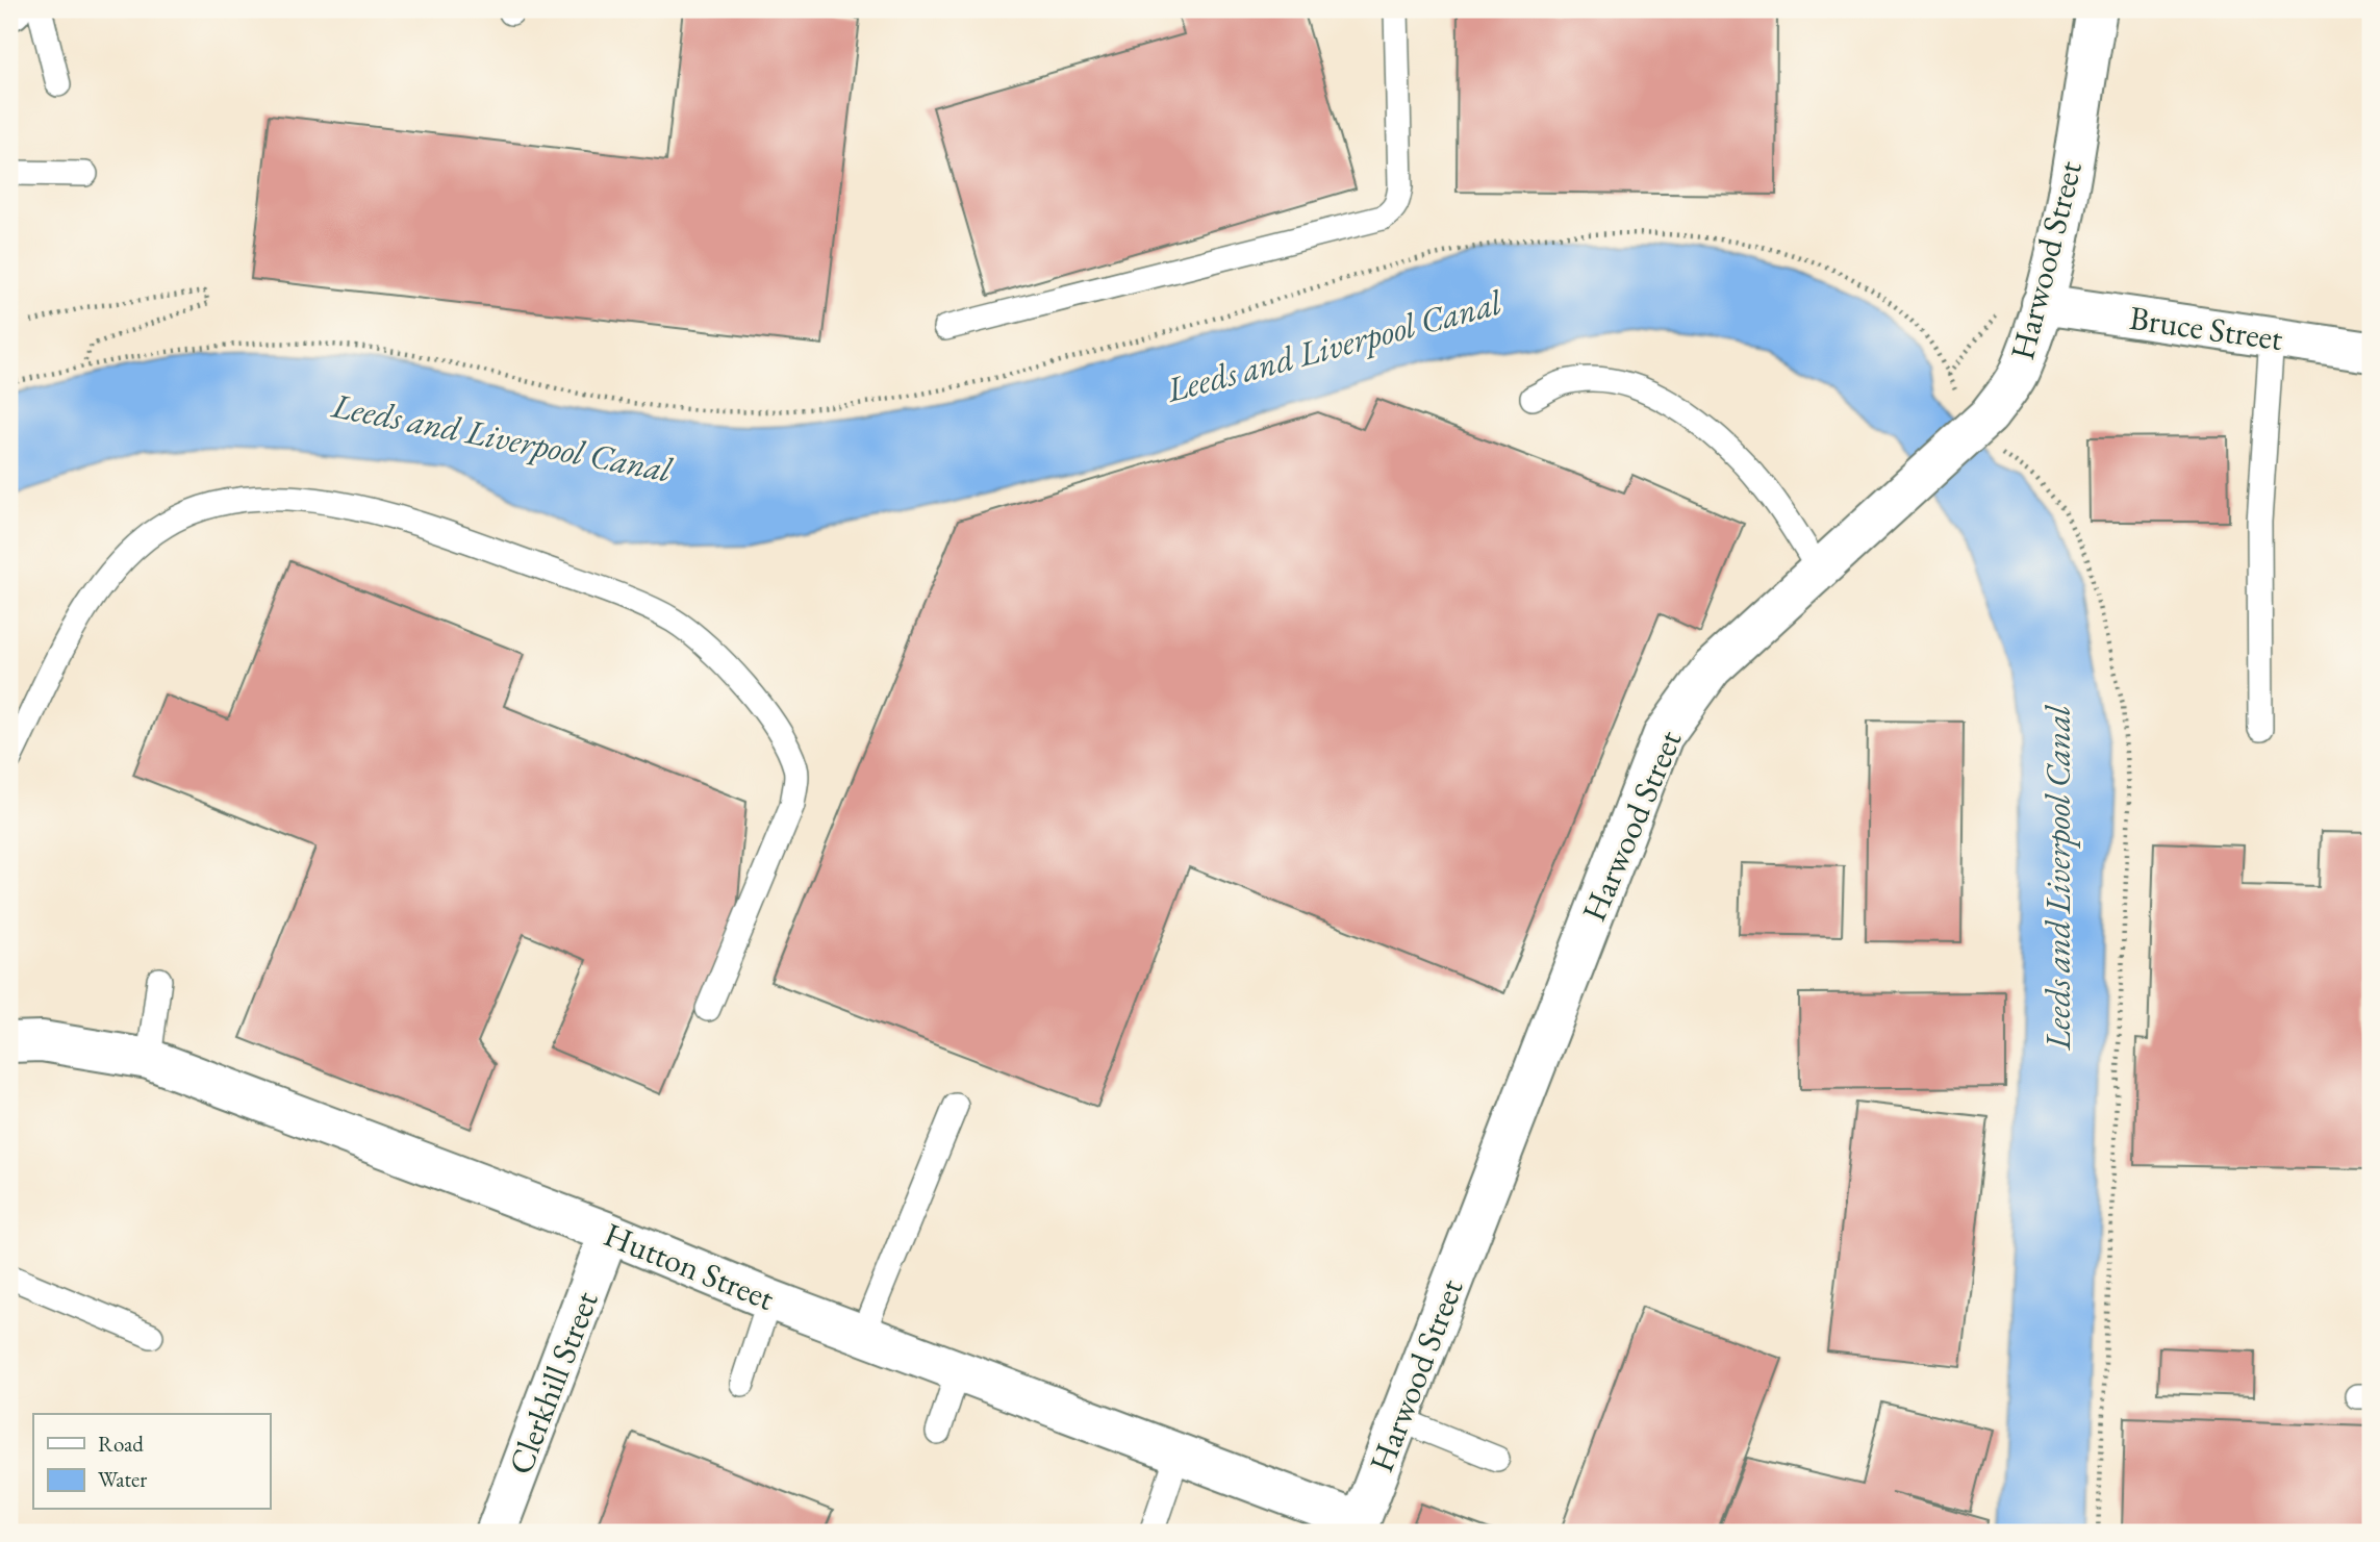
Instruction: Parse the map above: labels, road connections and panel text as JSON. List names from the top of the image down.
{
  "streets": {
    "street": [
      "Harwood Street",
      "Bruce Street",
      "Hutton Street",
      "Clerkhill Street"
    ]
  },
  "crossings": [
    ["Harwood Street", "Bruce Street"],
    ["Harwood Street", "Hutton Street"],
    ["Hutton Street", "Clerkhill Street"]
  ],
  "water": ["Leeds and Liverpool Canal"],
  "legend": ["Road", "Water"]
}
